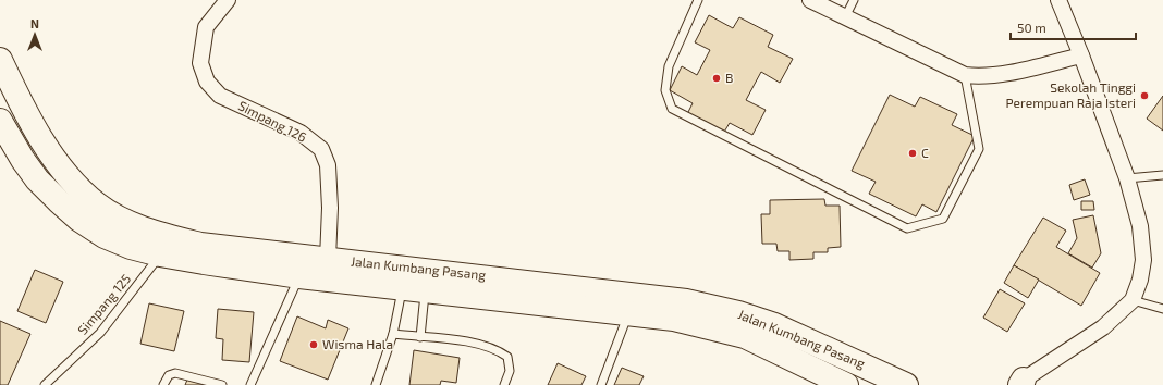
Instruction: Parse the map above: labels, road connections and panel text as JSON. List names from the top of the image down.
{
  "streets": {
    "main road": ["Jalan Kumbang Pasang"],
    "street": ["Simpang 126"],
    "lane": ["Simpang 125"]
  },
  "crossings": [
    ["Simpang 126", "Jalan Kumbang Pasang"],
    ["Jalan Kumbang Pasang", "Simpang 125"]
  ],
  "places": [
    "B",
    "Sekolah Tinggi Perempuan Raja Isteri",
    "C",
    "Wisma Hala"
  ],
  "scale_bar": "50 m",
  "north": "top"
}
